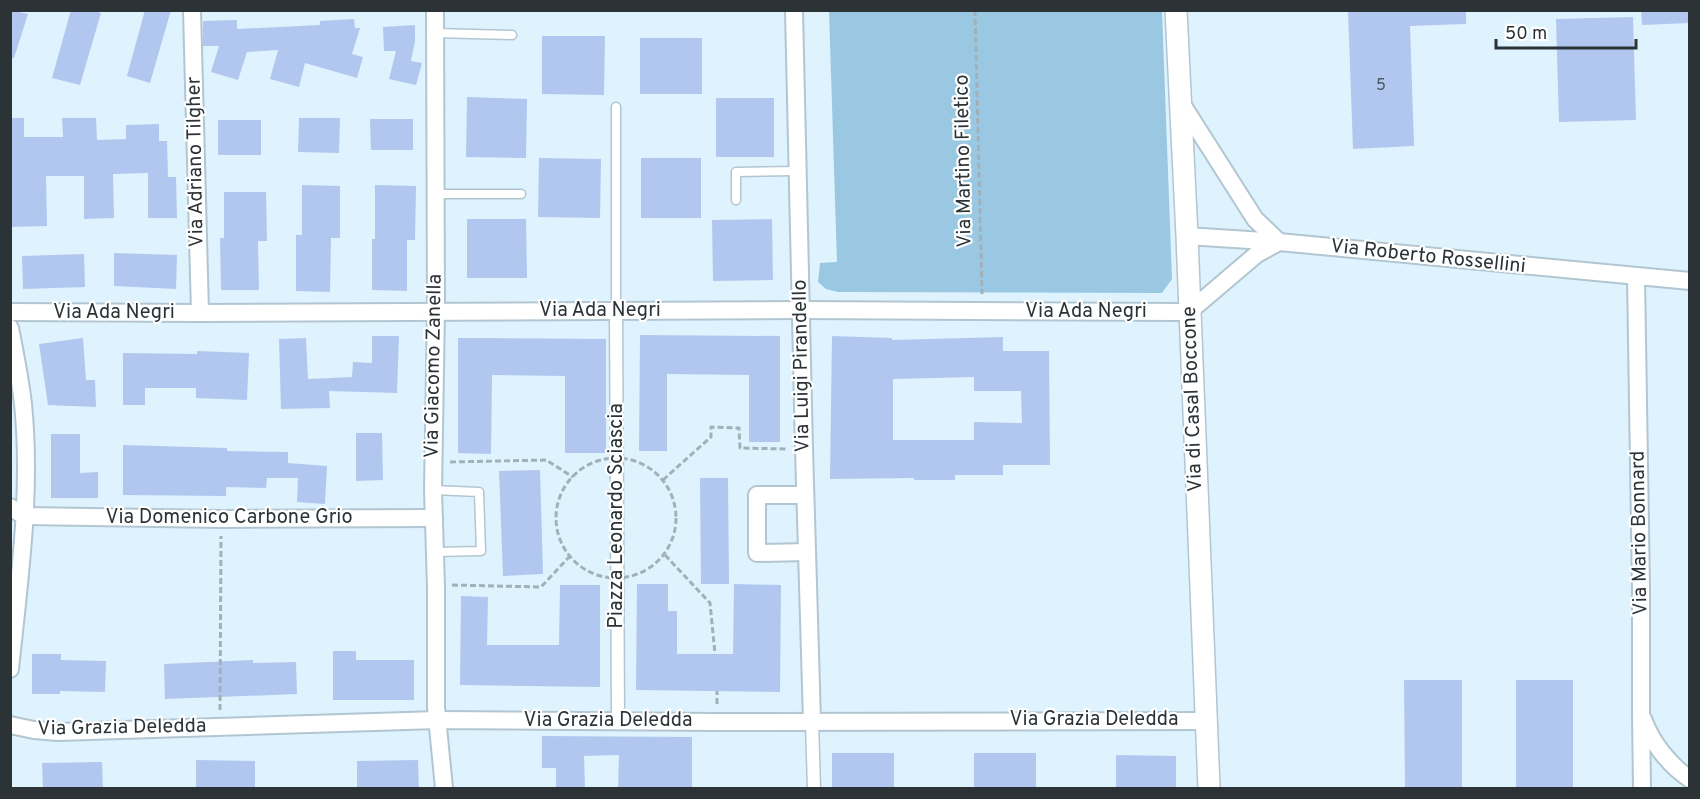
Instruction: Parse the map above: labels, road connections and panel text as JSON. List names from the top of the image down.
{
  "streets": {
    "street": [
      "Via Adriano Tilgher",
      "Via Roberto Rossellini",
      "Via Ada Negri",
      "Via Giacomo Zanella",
      "Via Luigi Pirandello",
      "Via di Casal Boccone",
      "Piazza Leonardo Sciascia",
      "Via Domenico Carbone Grio",
      "Via Mario Bonnard",
      "Via Grazia Deledda"
    ],
    "path": ["Via Martino Filetico"]
  },
  "crossings": [
    ["Via Martino Filetico", "Via Ada Negri"],
    ["Via Adriano Tilgher", "Via Ada Negri"],
    ["Via Roberto Rossellini", "Via di Casal Boccone"],
    ["Via Roberto Rossellini", "Via Mario Bonnard"],
    ["Via Ada Negri", "Via Giacomo Zanella"],
    ["Via Ada Negri", "Via Luigi Pirandello"],
    ["Via Ada Negri", "Via di Casal Boccone"],
    ["Via Ada Negri", "Piazza Leonardo Sciascia"],
    ["Via Giacomo Zanella", "Via Domenico Carbone Grio"],
    ["Via Giacomo Zanella", "Via Grazia Deledda"],
    ["Via Luigi Pirandello", "Via Grazia Deledda"],
    ["Via di Casal Boccone", "Via Grazia Deledda"],
    ["Piazza Leonardo Sciascia", "Via Grazia Deledda"]
  ],
  "house_numbers": ["5"],
  "scale_bar": "50 m"
}
